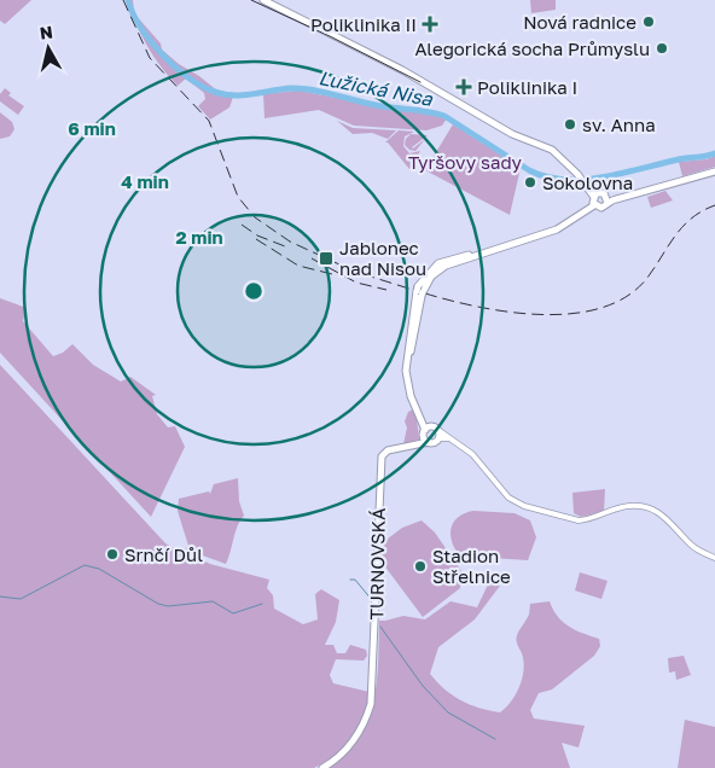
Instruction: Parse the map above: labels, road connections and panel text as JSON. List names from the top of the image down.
{
  "streets": {
    "main road": ["TURNOVSKÁ"]
  },
  "water": ["Lužická Nisa"],
  "parks": ["Tyršovy sady"],
  "places": {
    "other": [
      "Nová radnice",
      "Alegorická socha Průmyslu",
      "sv. Anna",
      "Sokolovna",
      "Srnčí Důl",
      "Stadion Střelnice"
    ],
    "health": ["Poliklinika II", "Poliklinika I"],
    "transit": ["Jablonec nad Nisou"]
  },
  "north": "top",
  "rings": ["6 min", "4 min", "2 min"]
}
